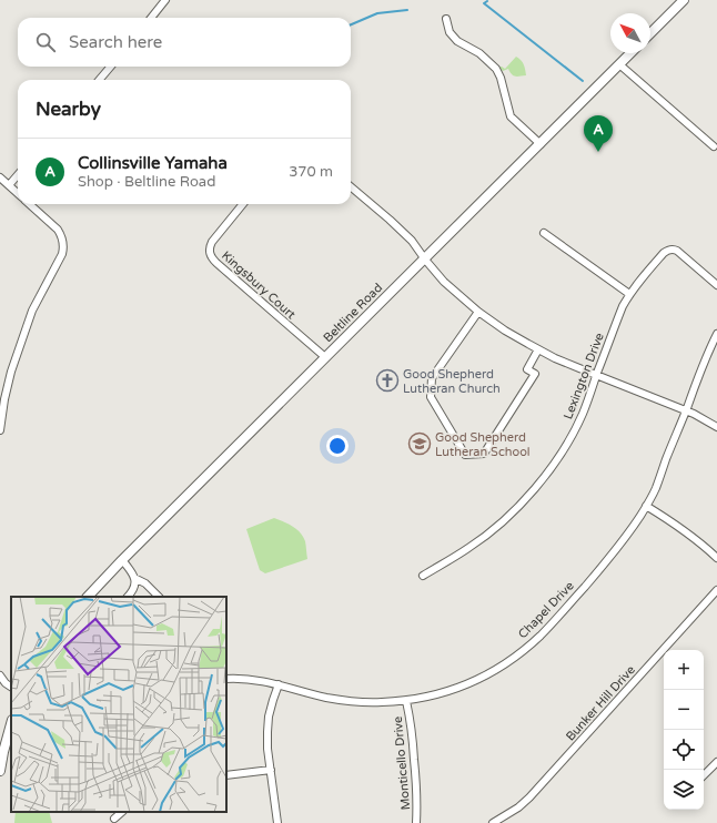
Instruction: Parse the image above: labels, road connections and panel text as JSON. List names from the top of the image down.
{
  "streets": {
    "main road": ["Beltline Road"],
    "street": [
      "Kingsbury Court",
      "Lexington Drive",
      "Chapel Drive",
      "Bunker Hill Drive",
      "Monticello Drive"
    ]
  },
  "crossings": [
    ["Kingsbury Court", "Beltline Road"],
    ["Chapel Drive", "Monticello Drive"]
  ],
  "places": {
    "church": ["Good Shepherd Lutheran Church"],
    "school or university": ["Good Shepherd Lutheran School"]
  },
  "north": "top left",
  "page": {
    "search": "Search here",
    "heading": "Nearby",
    "pins": "A",
    "list": [
      {
        "mark": "A",
        "name": "Collinsville Yamaha",
        "note": "Shop · Beltline Road",
        "value": "370 m"
      }
    ],
    "map_buttons": ["+", "−"]
  }
}
